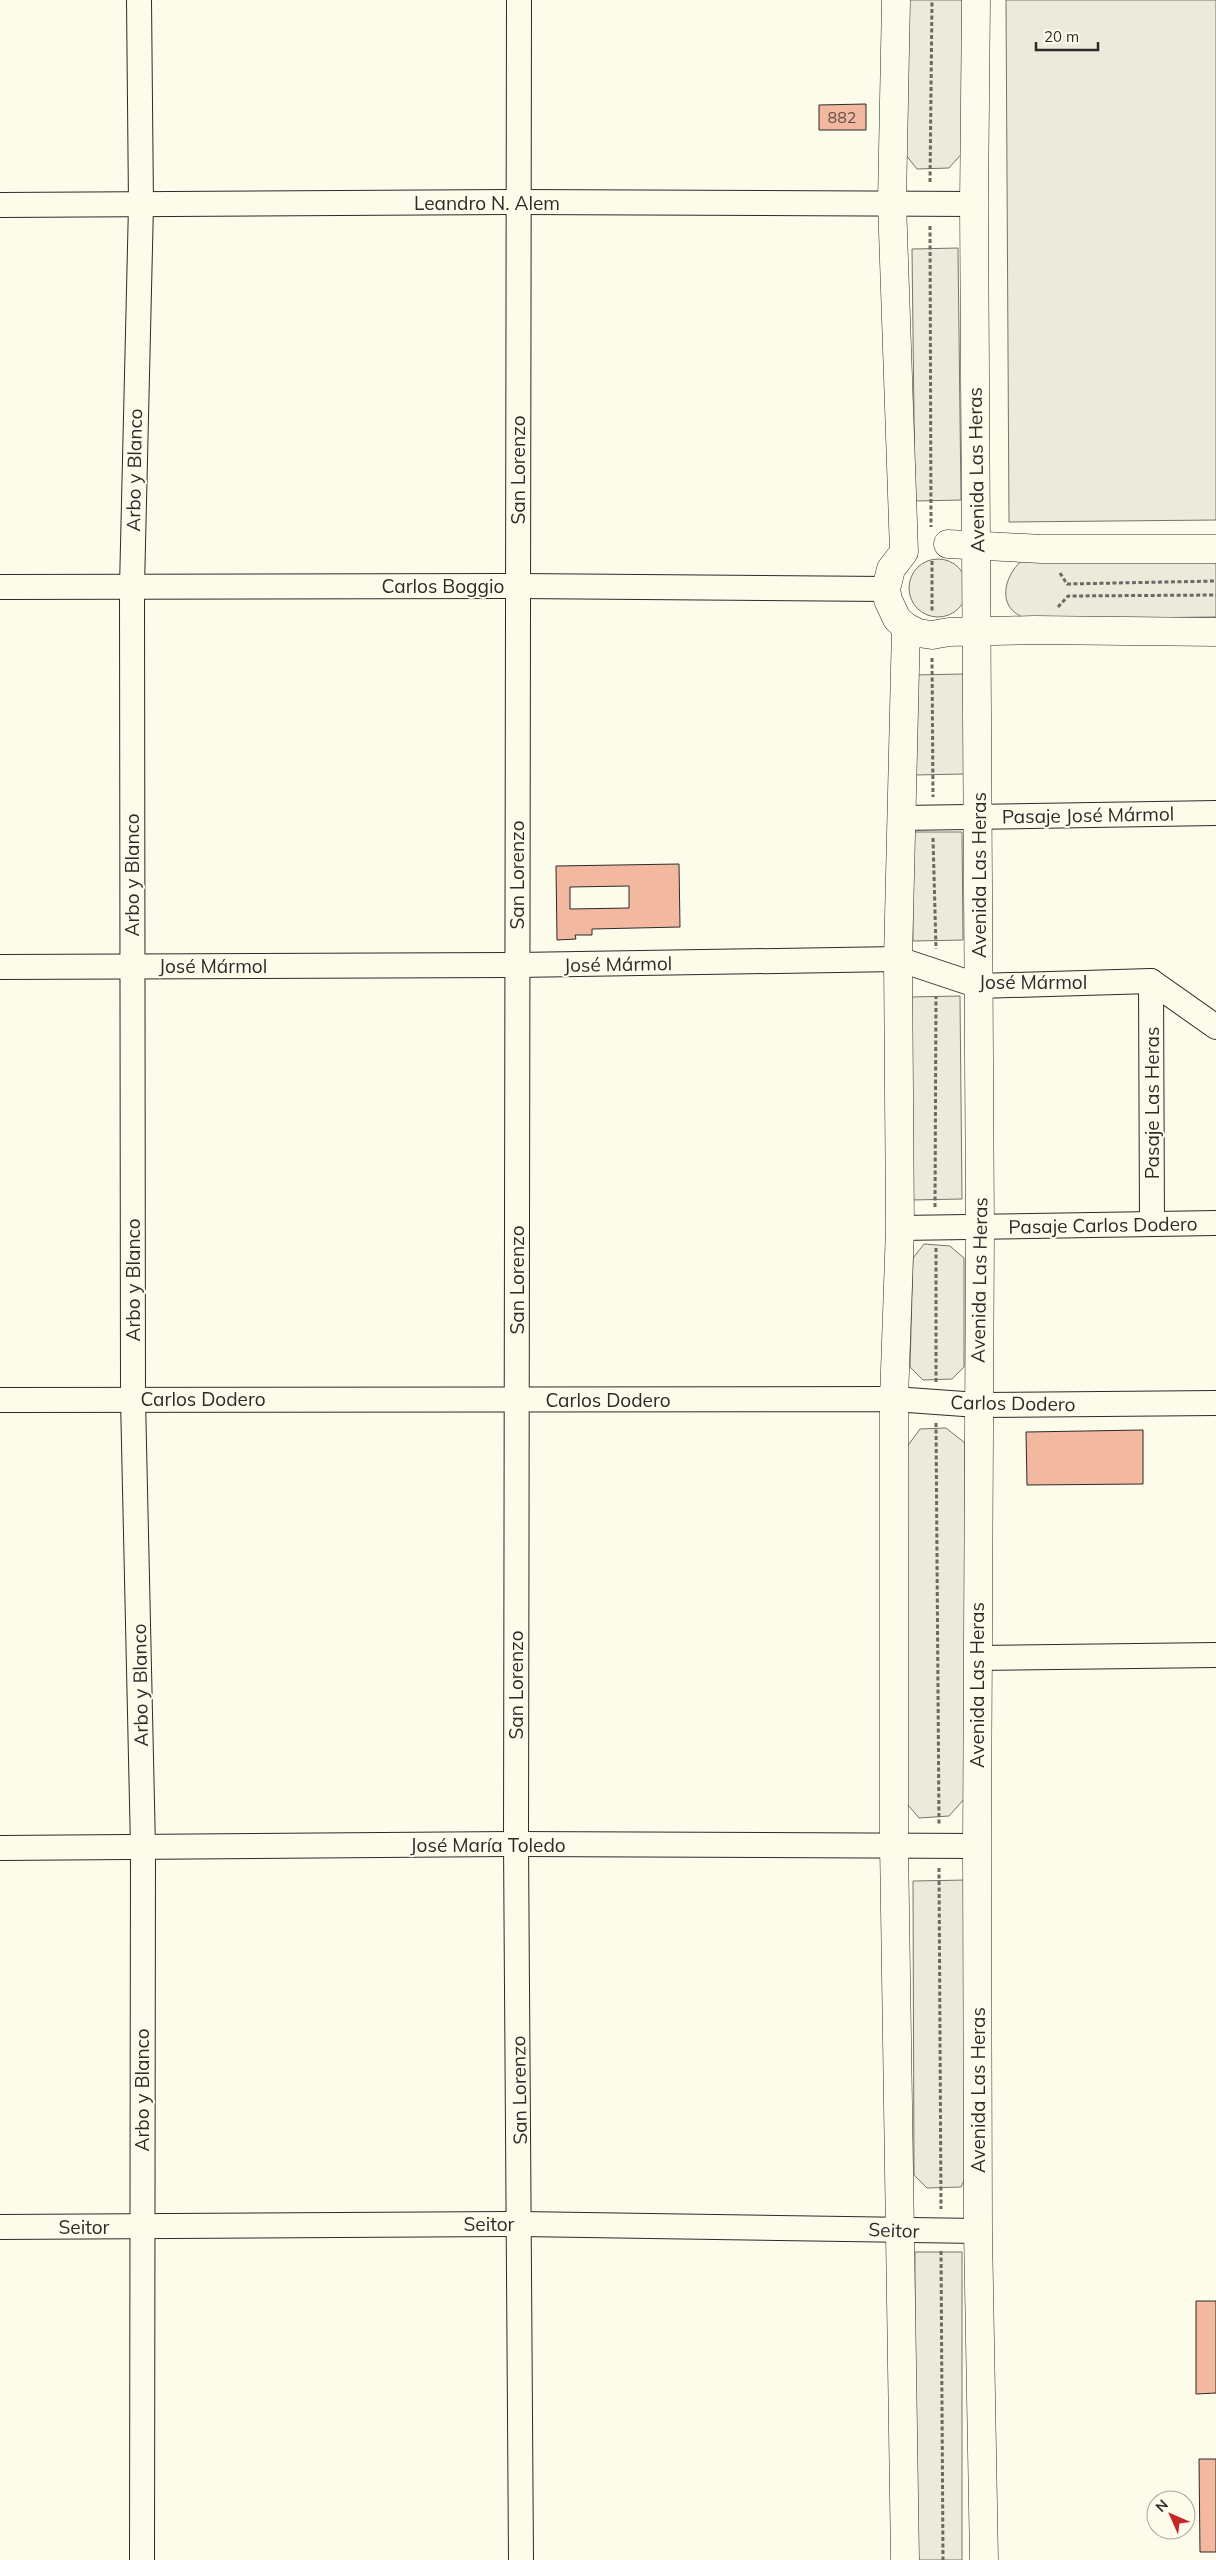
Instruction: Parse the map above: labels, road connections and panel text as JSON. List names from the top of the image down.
{
  "streets": {
    "main road": ["Avenida Las Heras"],
    "street": [
      "Leandro N. Alem",
      "Arbo y Blanco",
      "San Lorenzo",
      "Carlos Boggio",
      "Pasaje José Mármol",
      "José Mármol",
      "Pasaje Las Heras",
      "Pasaje Carlos Dodero",
      "Carlos Dodero",
      "José María Toledo",
      "Seitor"
    ]
  },
  "crossings": [
    ["Leandro N. Alem", "Arbo y Blanco"],
    ["Leandro N. Alem", "San Lorenzo"],
    ["Leandro N. Alem", "Avenida Las Heras"],
    ["Arbo y Blanco", "Carlos Boggio"],
    ["Arbo y Blanco", "José Mármol"],
    ["Arbo y Blanco", "Carlos Dodero"],
    ["Arbo y Blanco", "José María Toledo"],
    ["Arbo y Blanco", "Seitor"],
    ["San Lorenzo", "Carlos Boggio"],
    ["San Lorenzo", "José Mármol"],
    ["San Lorenzo", "Carlos Dodero"],
    ["San Lorenzo", "José María Toledo"],
    ["San Lorenzo", "Seitor"],
    ["Avenida Las Heras", "Pasaje José Mármol"],
    ["Avenida Las Heras", "José Mármol"],
    ["Avenida Las Heras", "Pasaje Carlos Dodero"],
    ["Avenida Las Heras", "Carlos Dodero"],
    ["Avenida Las Heras", "José María Toledo"],
    ["Avenida Las Heras", "Seitor"],
    ["José Mármol", "Pasaje Las Heras"],
    ["Pasaje Las Heras", "Pasaje Carlos Dodero"]
  ],
  "house_numbers": ["882"],
  "scale_bar": "20 m",
  "north": "top left"
}
